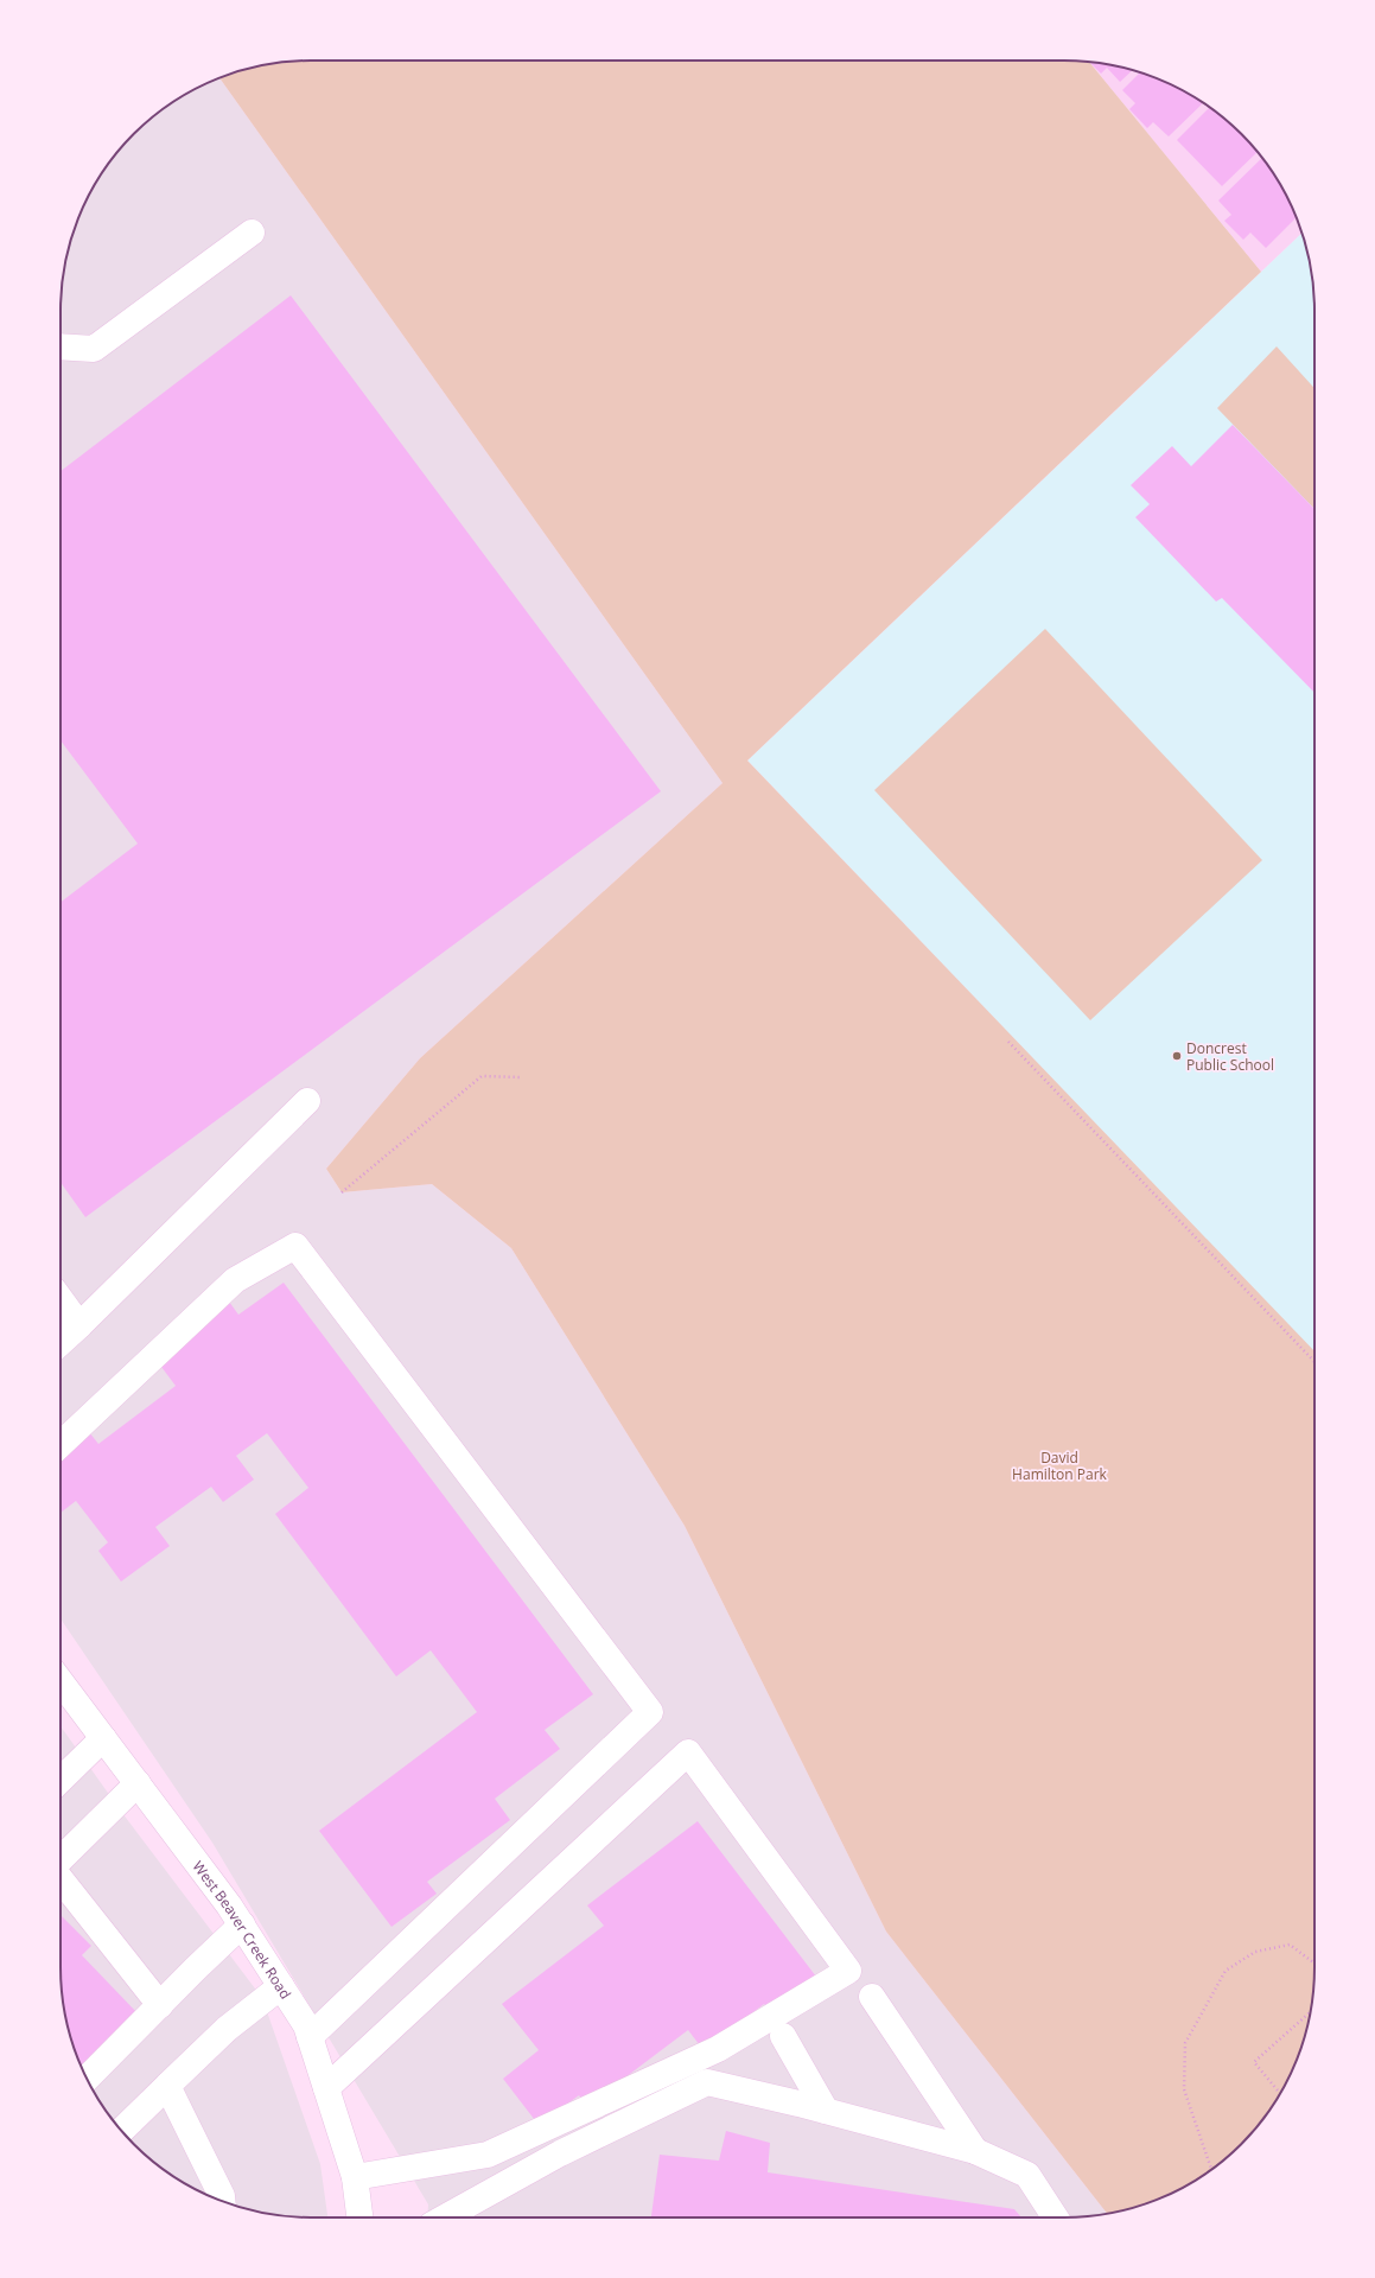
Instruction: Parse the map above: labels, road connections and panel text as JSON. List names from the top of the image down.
{
  "streets": {
    "street": ["West Beaver Creek Road"]
  },
  "parks": ["David Hamilton Park"],
  "places": ["Doncrest Public School"]
}
